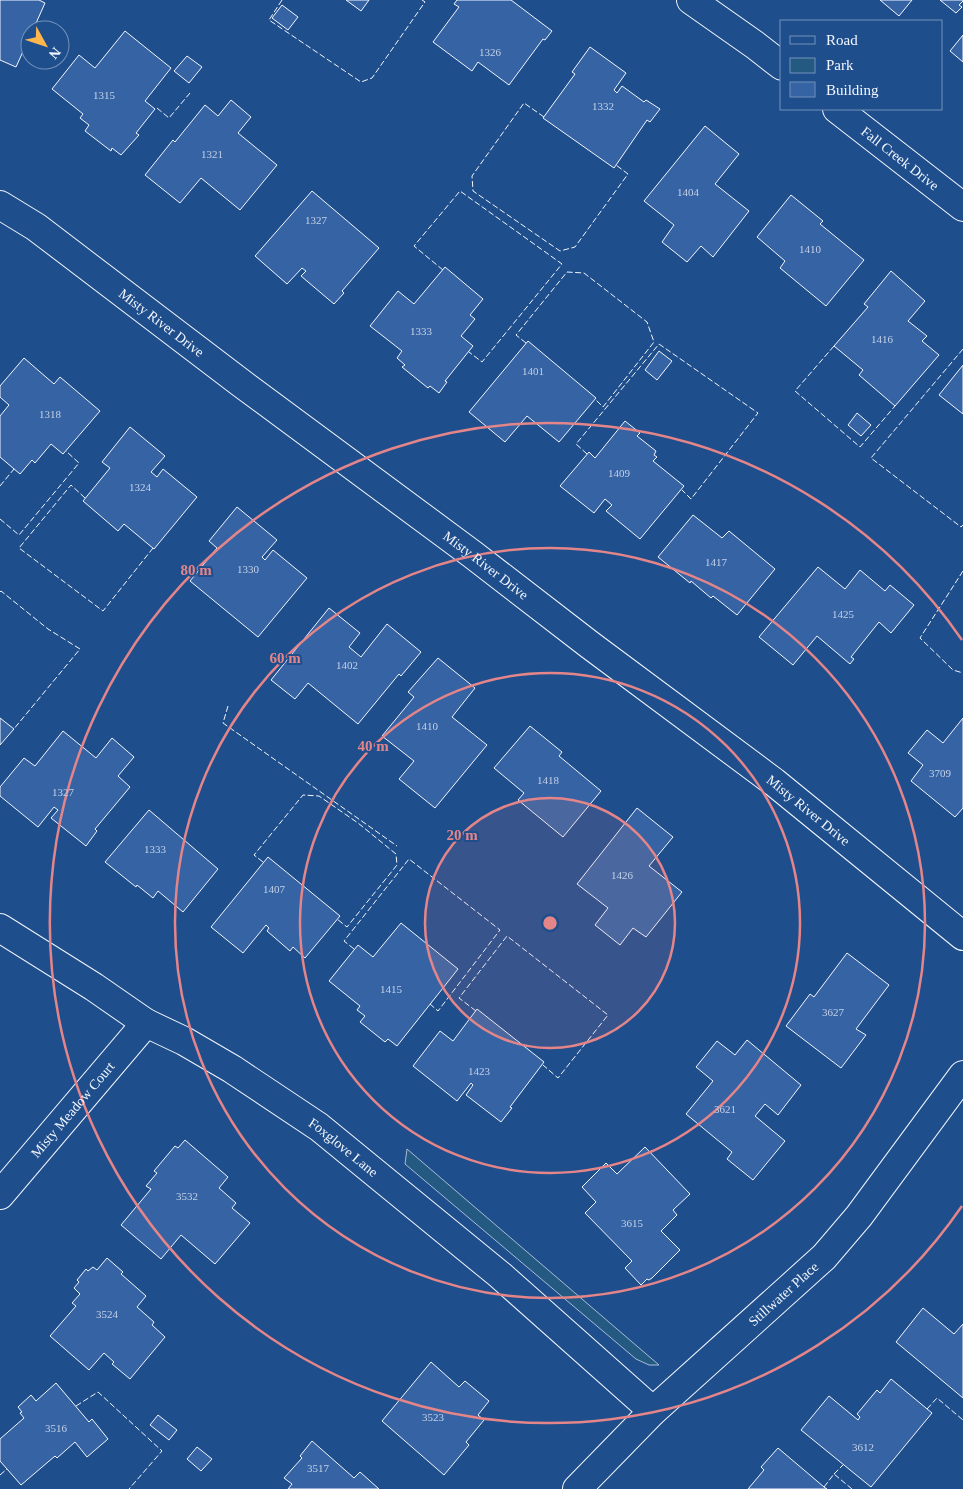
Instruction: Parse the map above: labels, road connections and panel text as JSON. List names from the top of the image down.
{
  "streets": {
    "street": [
      "Fall Creek Drive",
      "Misty River Drive",
      "Misty Meadow Court",
      "Foxglove Lane",
      "Stillwater Place"
    ]
  },
  "crossings": [
    ["Misty Meadow Court", "Foxglove Lane"],
    ["Foxglove Lane", "Stillwater Place"]
  ],
  "house_numbers": [
    "1326",
    "1315",
    "1332",
    "1321",
    "1404",
    "1327",
    "1410",
    "1333",
    "1416",
    "1401",
    "1318",
    "1409",
    "1324",
    "1417",
    "1330",
    "1425",
    "1402",
    "1410",
    "3709",
    "1418",
    "1327",
    "1333",
    "1426",
    "1407",
    "1415",
    "3627",
    "1423",
    "3621",
    "3532",
    "3615",
    "3524",
    "3523",
    "3516",
    "3612",
    "3517"
  ],
  "legend": ["Road", "Park", "Building"],
  "north": "bottom right",
  "rings": [
    "80 m",
    "60 m",
    "40 m",
    "20 m"
  ]
}
